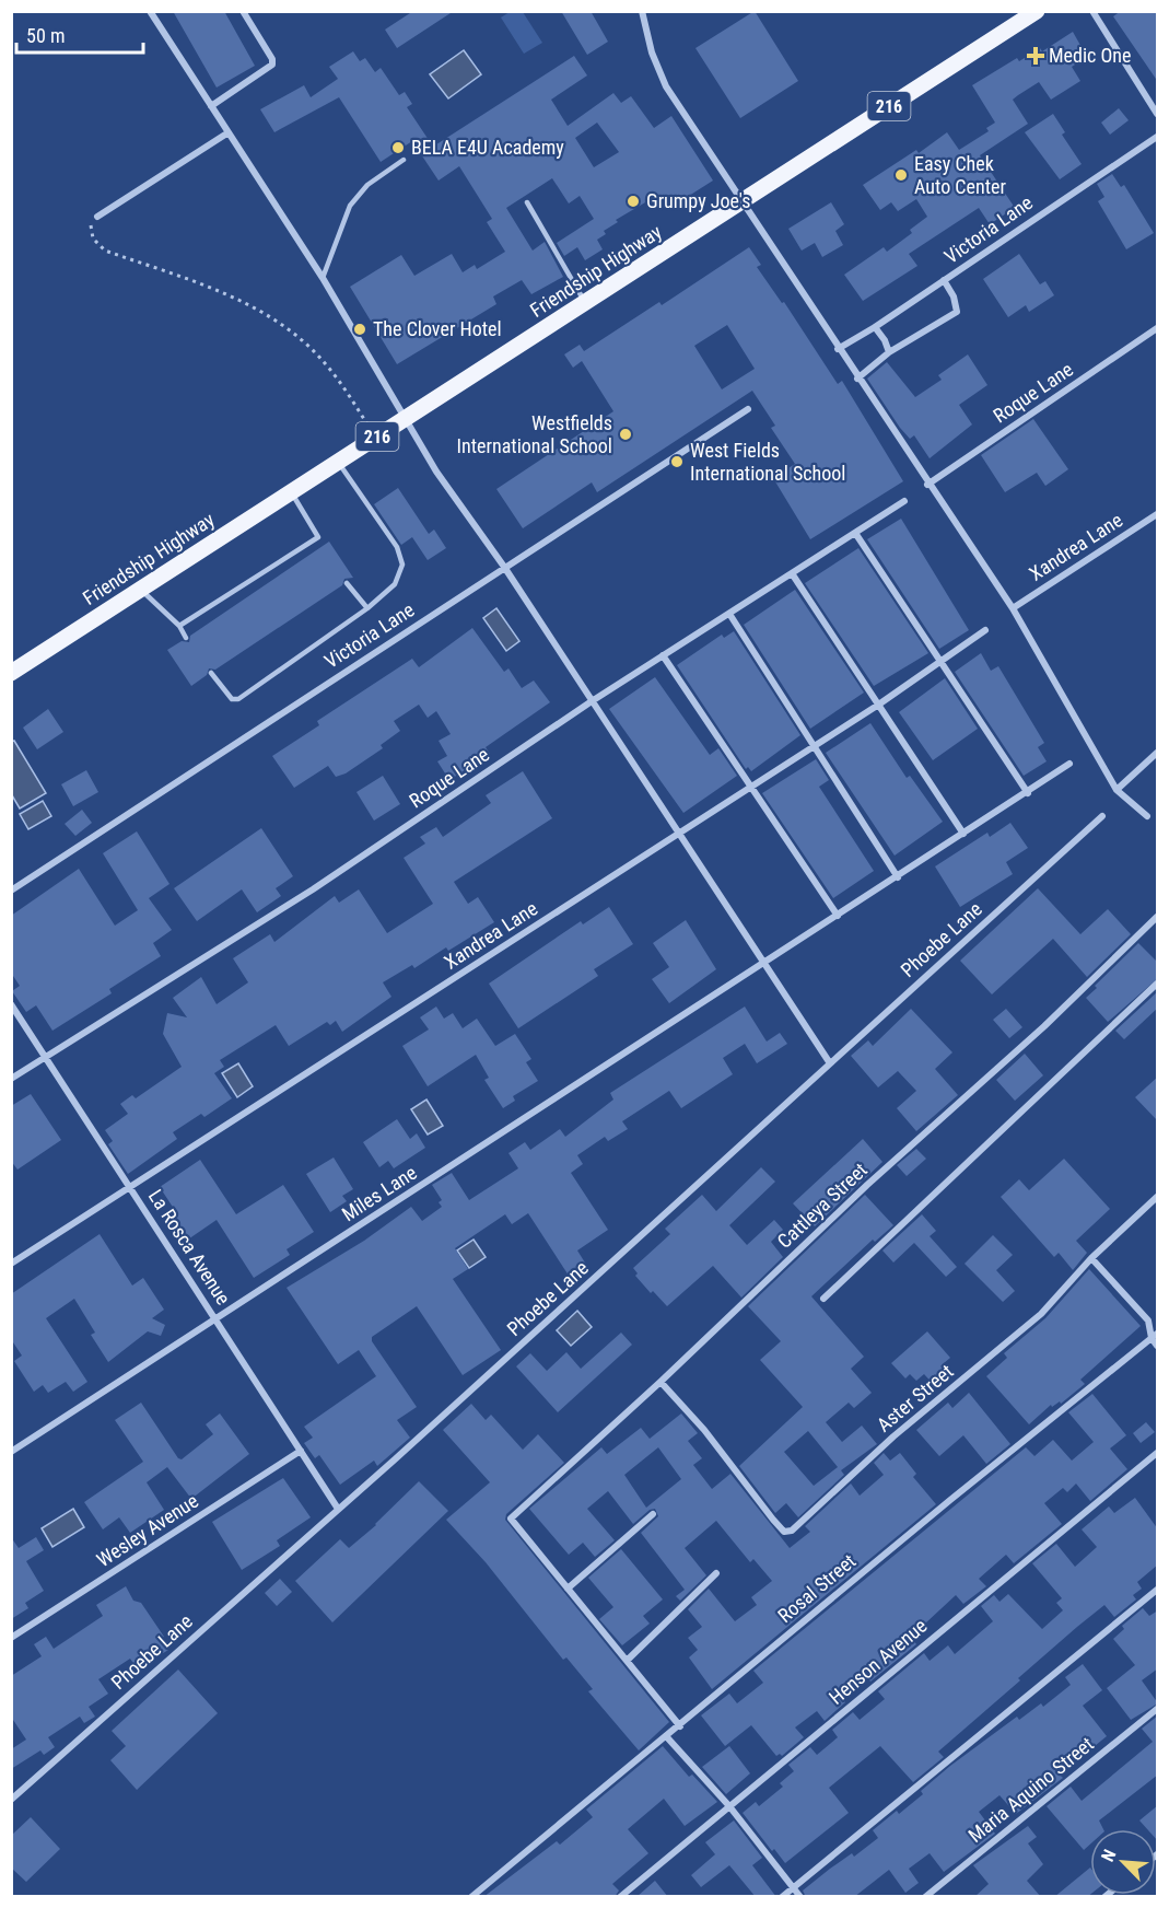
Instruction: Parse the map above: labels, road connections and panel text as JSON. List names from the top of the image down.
{
  "streets": {
    "main road": ["216", "Friendship Highway"],
    "street": [
      "Victoria Lane",
      "Roque Lane",
      "Xandrea Lane",
      "Phoebe Lane",
      "Miles Lane",
      "Cattleya Street",
      "La Rosca Avenue",
      "Aster Street",
      "Wesley Avenue",
      "Rosal Street",
      "Henson Avenue",
      "Maria Aquino Street"
    ]
  },
  "crossings": [
    ["Roque Lane", "La Rosca Avenue"],
    ["Xandrea Lane", "La Rosca Avenue"],
    ["Phoebe Lane", "La Rosca Avenue"],
    ["Miles Lane", "La Rosca Avenue"],
    ["Cattleya Street", "Aster Street"],
    ["La Rosca Avenue", "Wesley Avenue"]
  ],
  "places": {
    "health": ["Medic One"],
    "other": [
      "BELA E4U Academy",
      "Easy Chek Auto Center",
      "Grumpy Joe's",
      "The Clover Hotel",
      "Westfields International School",
      "West Fields International School"
    ]
  },
  "scale_bar": "50 m",
  "north": "top left"
}
